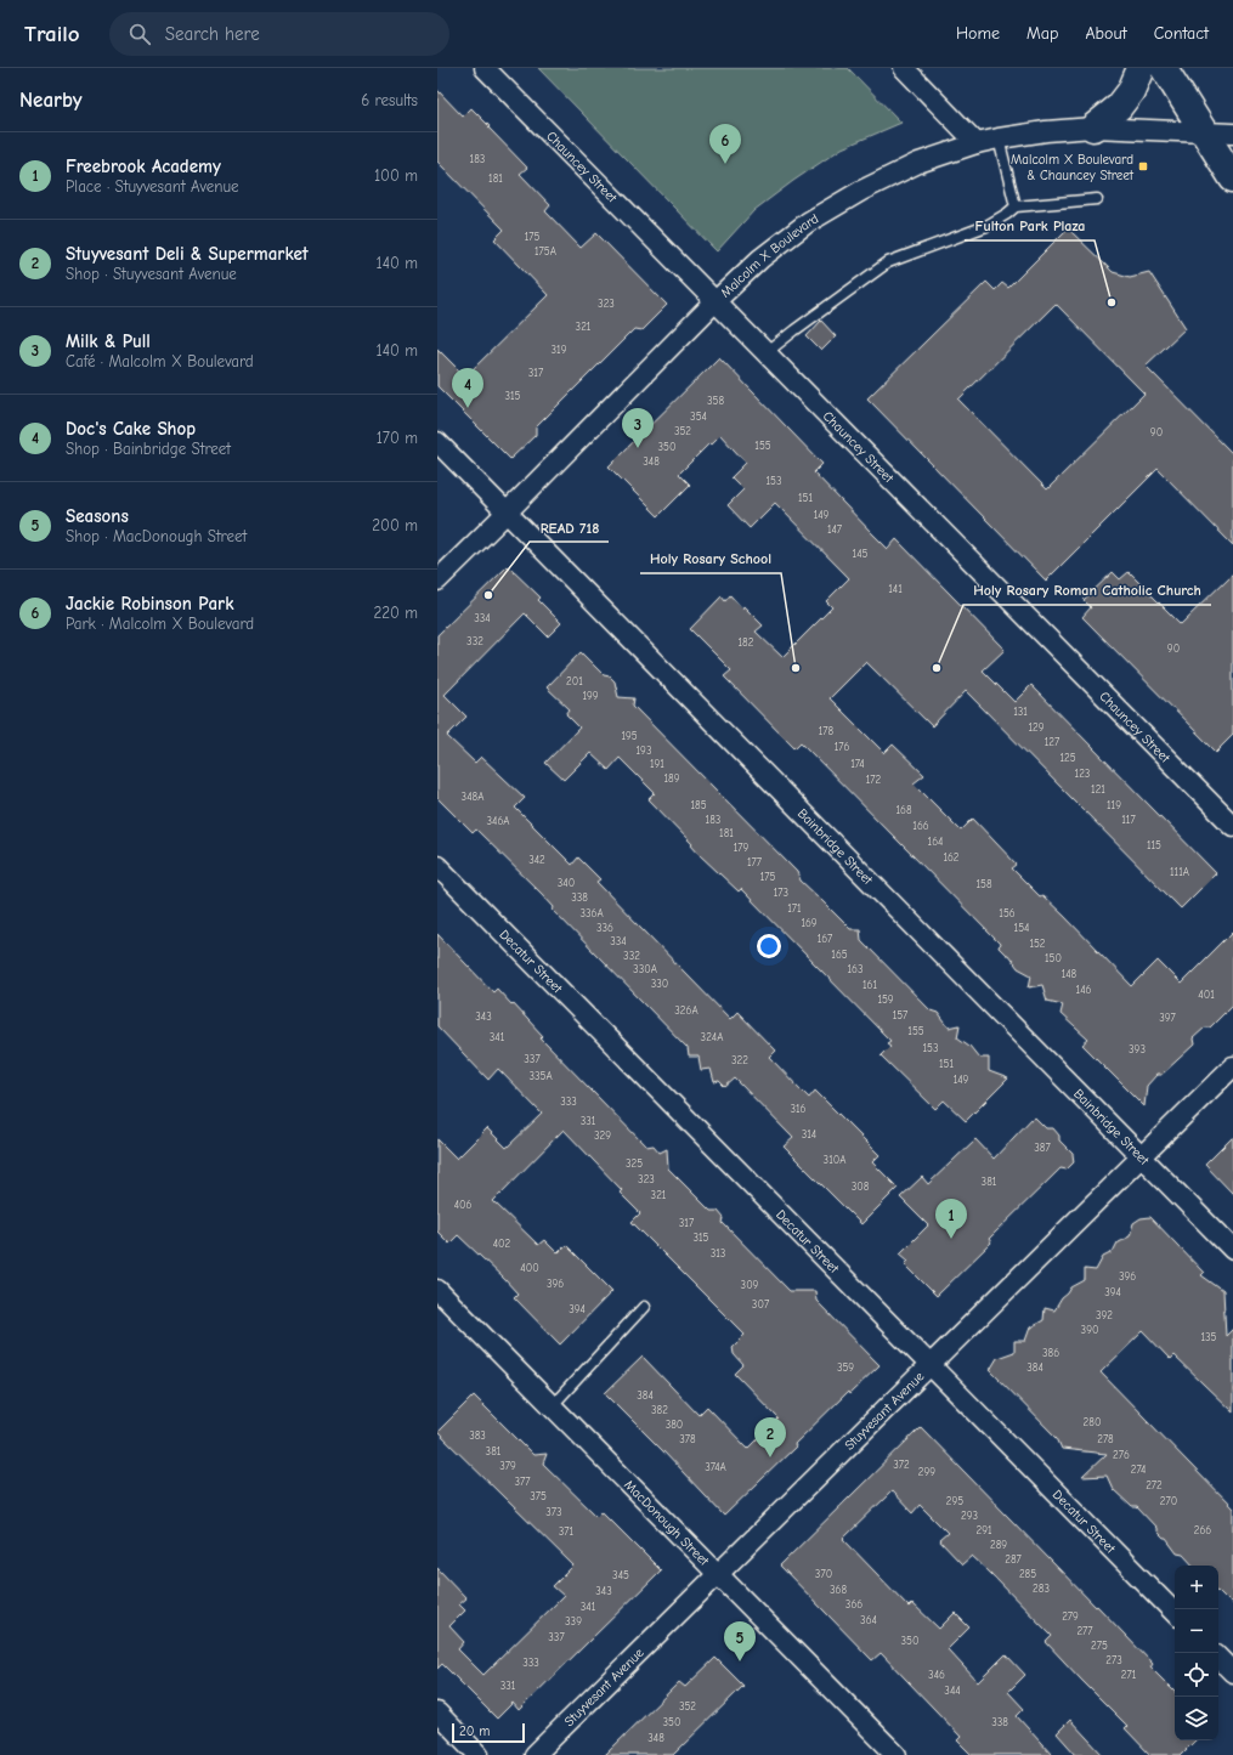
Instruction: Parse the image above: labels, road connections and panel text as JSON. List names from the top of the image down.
{
  "streets": {
    "street": [
      "Chauncey Street",
      "Malcolm X Boulevard",
      "Bainbridge Street",
      "Decatur Street",
      "Stuyvesant Avenue",
      "MacDonough Street"
    ]
  },
  "crossings": [
    ["Chauncey Street", "Malcolm X Boulevard"],
    ["Malcolm X Boulevard", "Bainbridge Street"],
    ["Bainbridge Street", "Stuyvesant Avenue"],
    ["Decatur Street", "Stuyvesant Avenue"],
    ["Stuyvesant Avenue", "MacDonough Street"]
  ],
  "places": {
    "transit": ["Malcolm X Boulevard & Chauncey Street"],
    "other": [
      "Fulton Park Plaza",
      "READ 718",
      "Holy Rosary School",
      "Holy Rosary Roman Catholic Church"
    ]
  },
  "house_numbers": [
    "183",
    "181",
    "175",
    "175A",
    "323",
    "321",
    "319",
    "317",
    "315",
    "358",
    "354",
    "352",
    "90",
    "155",
    "350",
    "348",
    "153",
    "151",
    "149",
    "147",
    "145",
    "141",
    "334",
    "332",
    "182",
    "90",
    "201",
    "199",
    "131",
    "129",
    "178",
    "195",
    "127",
    "176",
    "193",
    "125",
    "191",
    "174",
    "123",
    "189",
    "172",
    "121",
    "348A",
    "185",
    "119",
    "168",
    "183",
    "117",
    "346A",
    "166",
    "181",
    "164",
    "115",
    "179",
    "162",
    "342",
    "177",
    "111A",
    "175",
    "340",
    "158",
    "173",
    "338",
    "171",
    "336A",
    "156",
    "169",
    "336",
    "154",
    "167",
    "334",
    "152",
    "165",
    "332",
    "150",
    "330A",
    "163",
    "148",
    "330",
    "161",
    "146",
    "401",
    "159",
    "326A",
    "157",
    "343",
    "397",
    "155",
    "341",
    "324A",
    "153",
    "393",
    "337",
    "322",
    "151",
    "335A",
    "149",
    "333",
    "316",
    "331",
    "314",
    "329",
    "387",
    "310A",
    "325",
    "323",
    "381",
    "308",
    "321",
    "406",
    "317",
    "315",
    "402",
    "313",
    "400",
    "396",
    "396",
    "309",
    "394",
    "307",
    "394",
    "392",
    "390",
    "135",
    "386",
    "359",
    "384",
    "384",
    "382",
    "280",
    "380",
    "383",
    "378",
    "278",
    "381",
    "276",
    "372",
    "379",
    "374A",
    "274",
    "299",
    "377",
    "272",
    "375",
    "295",
    "270",
    "373",
    "293",
    "291",
    "266",
    "371",
    "289",
    "287",
    "370",
    "285",
    "345",
    "283",
    "368",
    "343",
    "366",
    "341",
    "279",
    "364",
    "339",
    "277",
    "337",
    "350",
    "275",
    "273",
    "333",
    "346",
    "271",
    "331",
    "344",
    "352",
    "350",
    "338",
    "348"
  ],
  "scale_bar": "20 m",
  "page": {
    "header": "Trailo",
    "search": "Search here",
    "nav": [
      "Home",
      "Map",
      "About",
      "Contact"
    ],
    "heading": ["Nearby", "6 results"],
    "pins": [
      "6",
      "4",
      "3",
      "1",
      "2",
      "5"
    ],
    "list": [
      {
        "mark": "1",
        "name": "Freebrook Academy",
        "note": "Place · Stuyvesant Avenue",
        "value": "100 m"
      },
      {
        "mark": "2",
        "name": "Stuyvesant Deli & Supermarket",
        "note": "Shop · Stuyvesant Avenue",
        "value": "140 m"
      },
      {
        "mark": "3",
        "name": "Milk & Pull",
        "note": "Café · Malcolm X Boulevard",
        "value": "140 m"
      },
      {
        "mark": "4",
        "name": "Doc's Cake Shop",
        "note": "Shop · Bainbridge Street",
        "value": "170 m"
      },
      {
        "mark": "5",
        "name": "Seasons",
        "note": "Shop · MacDonough Street",
        "value": "200 m"
      },
      {
        "mark": "6",
        "name": "Jackie Robinson Park",
        "note": "Park · Malcolm X Boulevard",
        "value": "220 m"
      }
    ],
    "map_buttons": ["+", "−"],
    "scale": "20 m"
  }
}
